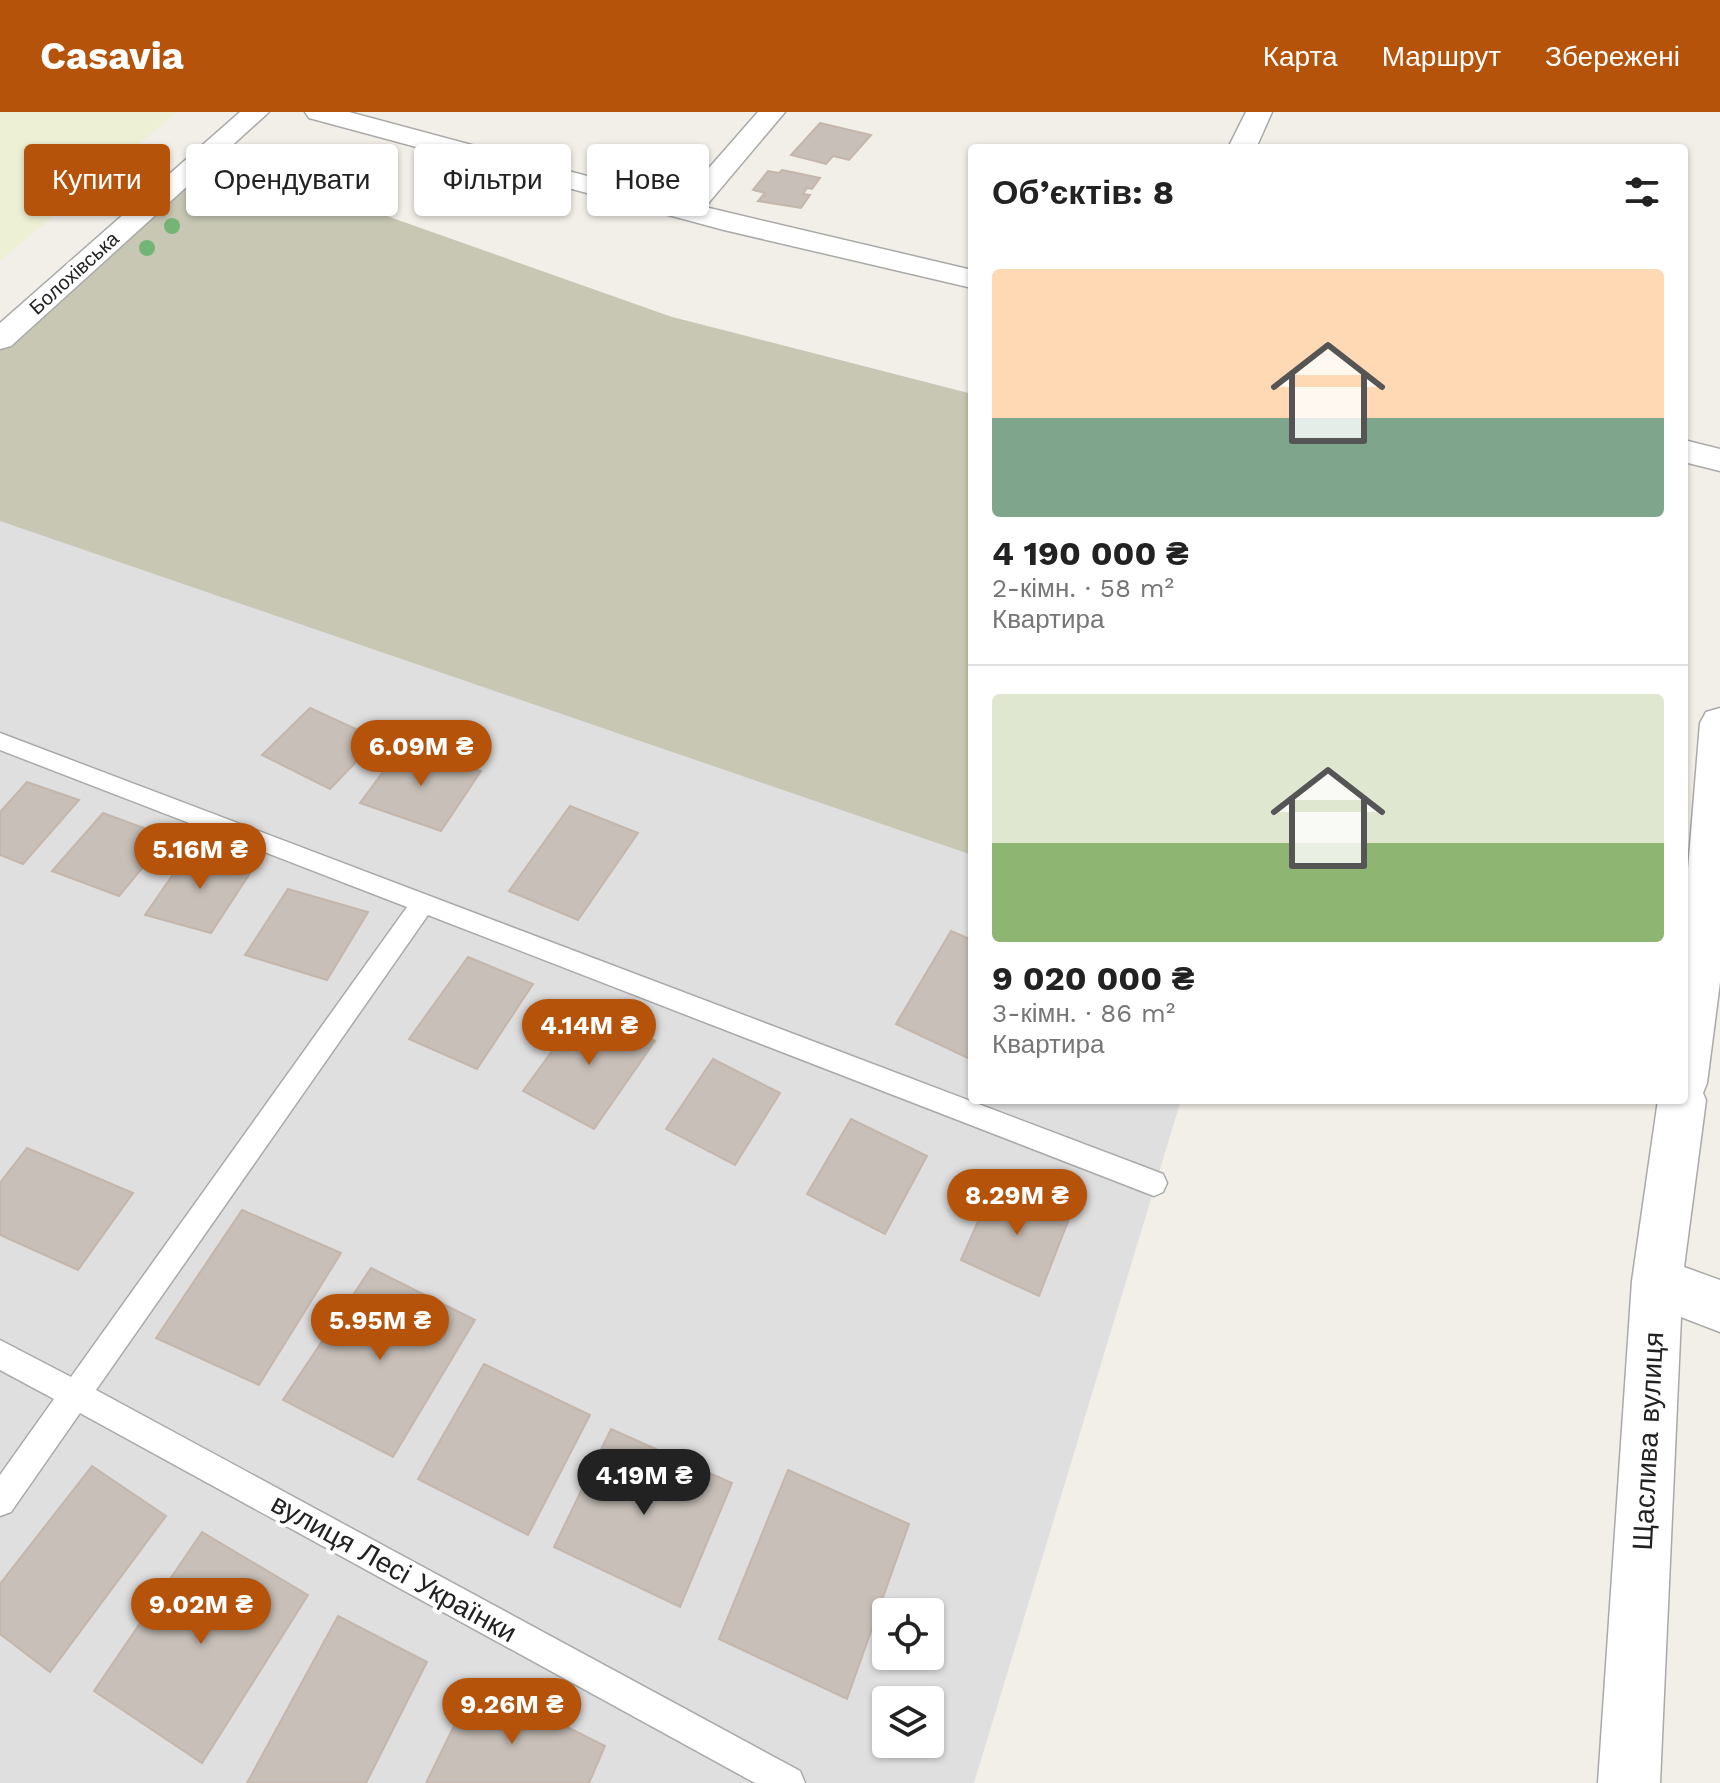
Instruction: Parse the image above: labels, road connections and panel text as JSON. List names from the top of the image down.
{
  "streets": {
    "street": ["Болохівська", "Щаслива вулиця"],
    "lane": ["вулиця Лесі Українки"]
  },
  "page": {
    "header": "Casavia",
    "nav": ["Карта", "Маршрут", "Збережені"],
    "chip": [
      "Купити",
      "Орендувати",
      "Фільтри",
      "Нове"
    ],
    "heading": "Об’єктів: 8",
    "list": [
      {
        "name": "4 190 000 ₴",
        "note": "2-кімн. · 58 m² · Квартира"
      },
      {
        "name": "9 020 000 ₴",
        "note": "3-кімн. · 86 m² · Квартира"
      }
    ],
    "price": [
      "6.09M ₴",
      "5.16M ₴",
      "4.14M ₴",
      "8.29M ₴",
      "5.95M ₴",
      "4.19M ₴",
      "9.02M ₴",
      "9.26M ₴"
    ]
  }
}
